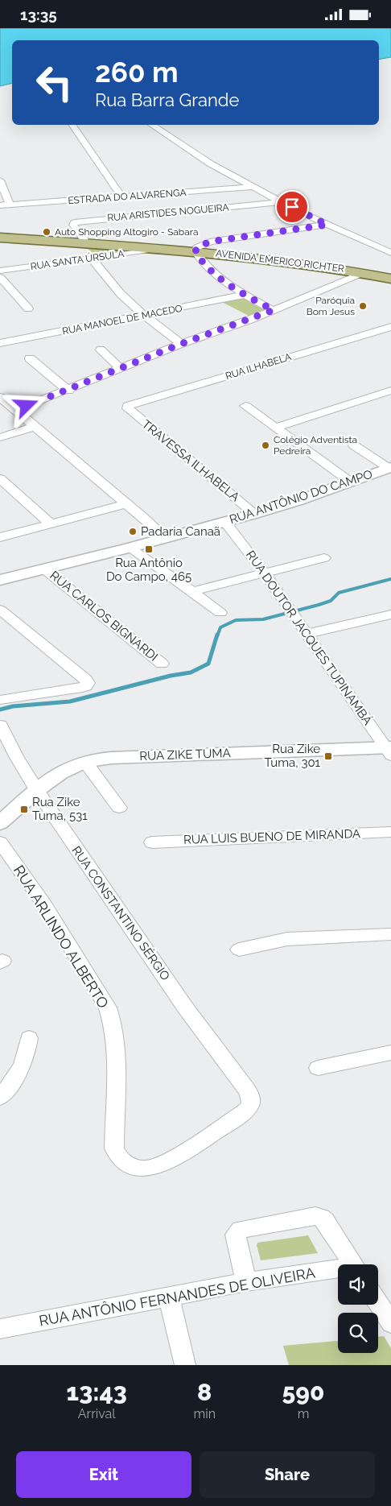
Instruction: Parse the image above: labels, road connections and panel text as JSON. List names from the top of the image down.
{
  "streets": {
    "main road": ["AVENIDA EMERICO RICHTER"],
    "street": [
      "ESTRADA DO ALVARENGA",
      "RUA ARISTIDES NOGUEIRA",
      "RUA SANTA ÚRSULA",
      "RUA MANOEL DE MACEDO",
      "RUA ILHABELA",
      "TRAVESSA ILHABELA",
      "RUA ANTÔNIO DO CAMPO",
      "RUA CARLOS BIGNARDI",
      "RUA DOUTOR JACQUES TUPINAMBÁ",
      "RUA ZIKE TUMA",
      "RUA LUIS BUENO DE MIRANDA",
      "RUA CONSTANTINO SÉRGIO",
      "RUA ARLINDO ALBERTO",
      "RUA ANTÔNIO FERNANDES DE OLIVEIRA"
    ]
  },
  "crossings": [
    ["RUA ARISTIDES NOGUEIRA", "AVENIDA EMERICO RICHTER"],
    ["RUA SANTA ÚRSULA", "AVENIDA EMERICO RICHTER"],
    ["RUA ILHABELA", "TRAVESSA ILHABELA"],
    ["TRAVESSA ILHABELA", "RUA ANTÔNIO DO CAMPO"],
    ["RUA ANTÔNIO DO CAMPO", "RUA CARLOS BIGNARDI"],
    ["RUA ANTÔNIO DO CAMPO", "RUA DOUTOR JACQUES TUPINAMBÁ"],
    ["RUA DOUTOR JACQUES TUPINAMBÁ", "RUA ZIKE TUMA"],
    ["RUA ZIKE TUMA", "RUA CONSTANTINO SÉRGIO"],
    ["RUA CONSTANTINO SÉRGIO", "RUA ARLINDO ALBERTO"]
  ],
  "places": {
    "other": [
      "Auto Shopping Altogiro - Sabara",
      "Paróquia Bom Jesus",
      "Colégio Adventista Pedreira",
      "Padaria Canaã"
    ],
    "transit": ["Rua Antônio Do Campo, 465", "Rua Zike Tuma, 301", "Rua Zike Tuma, 531"]
  },
  "page": {
    "status": "13:35",
    "turn": ["260 m", "Rua Barra Grande"],
    "eta": [
      "13:43",
      "Arrival",
      "8",
      "min",
      "590",
      "m"
    ],
    "buttons": ["Exit", "Share"]
  }
}
